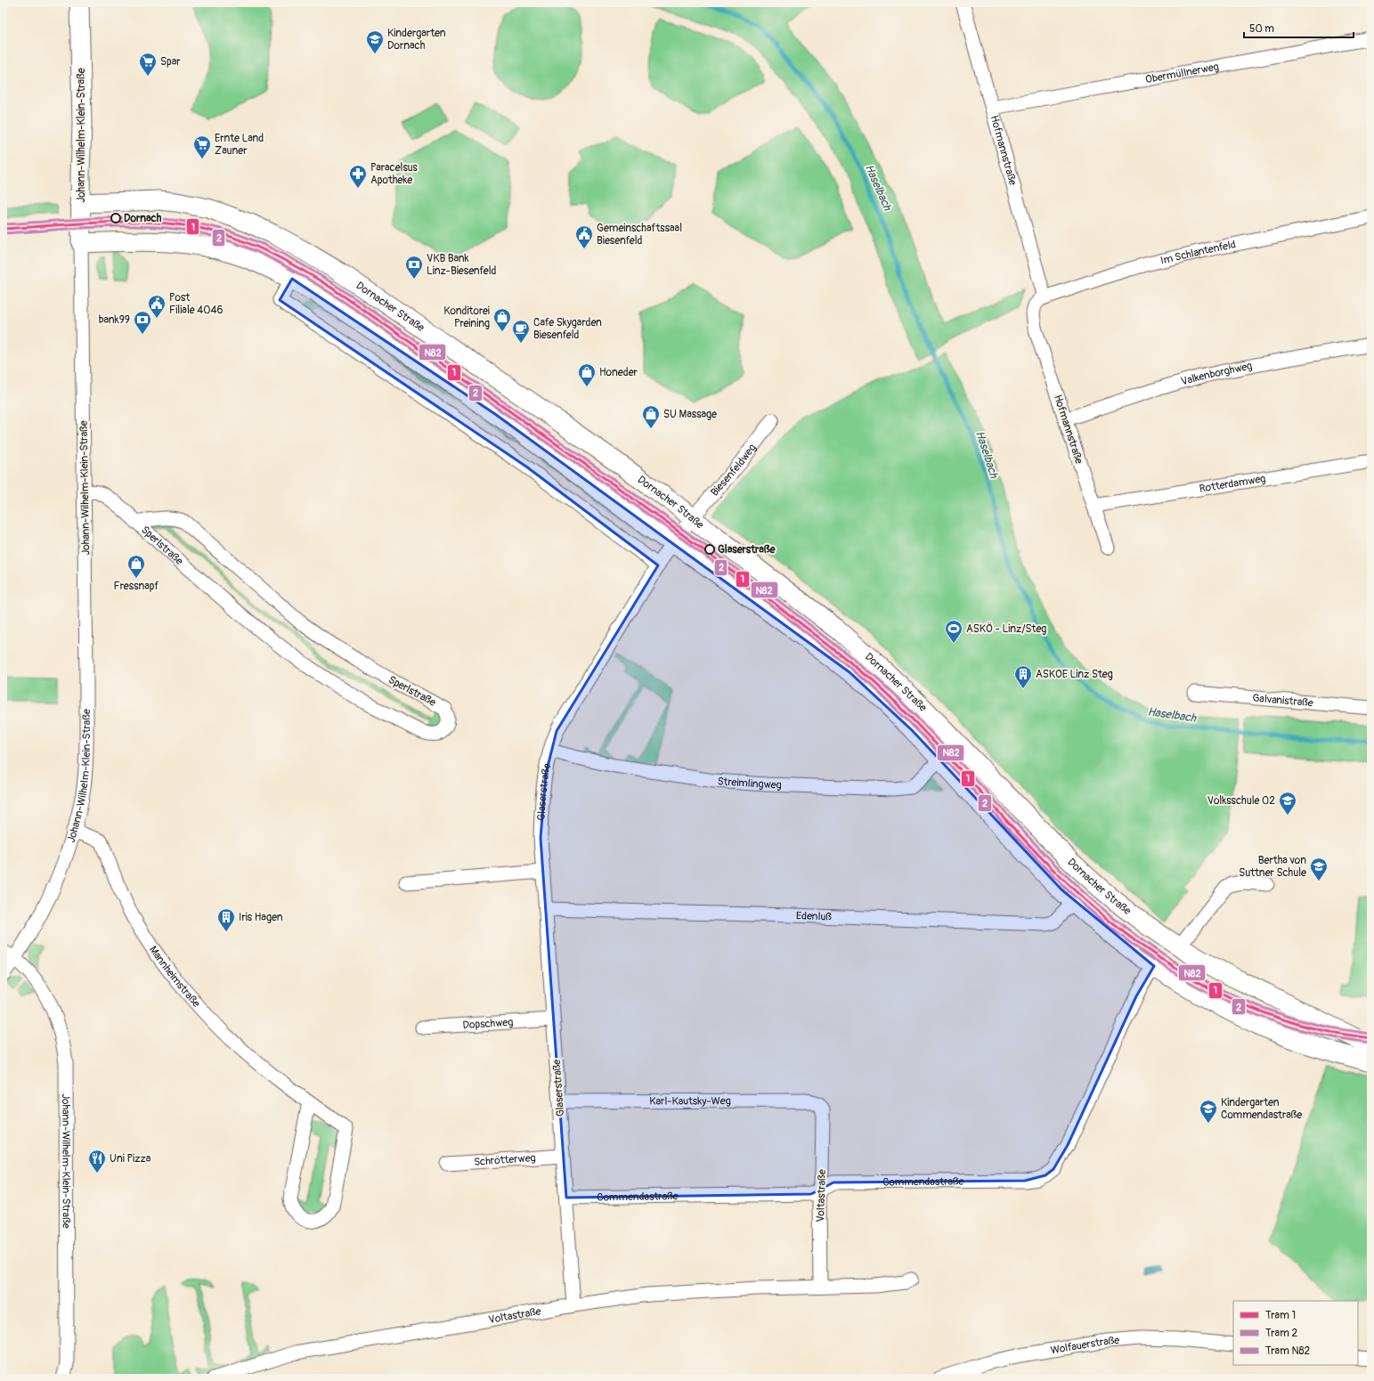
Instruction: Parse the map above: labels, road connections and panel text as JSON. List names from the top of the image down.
{
  "streets": {
    "street": [
      "Obermüllnerweg",
      "Johann-Wilhelm-Klein-Straße",
      "Hofmannstraße",
      "Im Schlantenfeld",
      "Dornacher Straße",
      "Valkenborghweg",
      "Biesenfeldweg",
      "Rotterdamweg",
      "Sperlstraße",
      "Galvanistraße",
      "Streimlingweg",
      "Glaserstraße",
      "Edenluß",
      "Mannheimstraße",
      "Dopschweg",
      "Karl-Kautsky-Weg",
      "Schrötterweg",
      "Commendastraße",
      "Voltastraße",
      "Wolfauerstraße"
    ]
  },
  "crossings": [
    ["Obermüllnerweg", "Hofmannstraße"],
    ["Johann-Wilhelm-Klein-Straße", "Dornacher Straße"],
    ["Johann-Wilhelm-Klein-Straße", "Sperlstraße"],
    ["Johann-Wilhelm-Klein-Straße", "Mannheimstraße"],
    ["Hofmannstraße", "Im Schlantenfeld"],
    ["Hofmannstraße", "Valkenborghweg"],
    ["Hofmannstraße", "Rotterdamweg"],
    ["Dornacher Straße", "Biesenfeldweg"],
    ["Dornacher Straße", "Glaserstraße"],
    ["Biesenfeldweg", "Glaserstraße"],
    ["Streimlingweg", "Glaserstraße"],
    ["Glaserstraße", "Edenluß"],
    ["Glaserstraße", "Dopschweg"],
    ["Glaserstraße", "Karl-Kautsky-Weg"],
    ["Glaserstraße", "Schrötterweg"],
    ["Glaserstraße", "Commendastraße"],
    ["Glaserstraße", "Voltastraße"],
    ["Karl-Kautsky-Weg", "Voltastraße"],
    ["Commendastraße", "Voltastraße"]
  ],
  "water": ["Haselbach"],
  "places": {
    "school or university": [
      "Kindergarten Dornach",
      "Volksschule 02",
      "Bertha von Suttner Schule",
      "Kindergarten Commendastraße"
    ],
    "supermarket": ["Spar", "Ernte Land Zauner"],
    "pharmacy": ["Paracelsus Apotheke"],
    "other": ["Dornach", "Glaserstraße"],
    "public building": ["Gemeinschaftssaal Biesenfeld", "Post Filiale 4046"],
    "bank": ["VKB Bank Linz-Biesenfeld", "bank99"],
    "shop": [
      "Konditorei Preining",
      "Honeder",
      "SU Massage",
      "Fressnapf"
    ],
    "cafe": ["Cafe Skygarden Biesenfeld"],
    "sports": ["ASKÖ - Linz/Steg"],
    "building": ["ASKOE Linz Steg", "Iris Hagen"],
    "restaurant": ["Uni Pizza"]
  },
  "lines": ["tram line N82", "tram line 1", "tram line 2"],
  "legend": ["Tram 1", "Tram 2", "Tram N82"],
  "scale_bar": "50 m"
}
